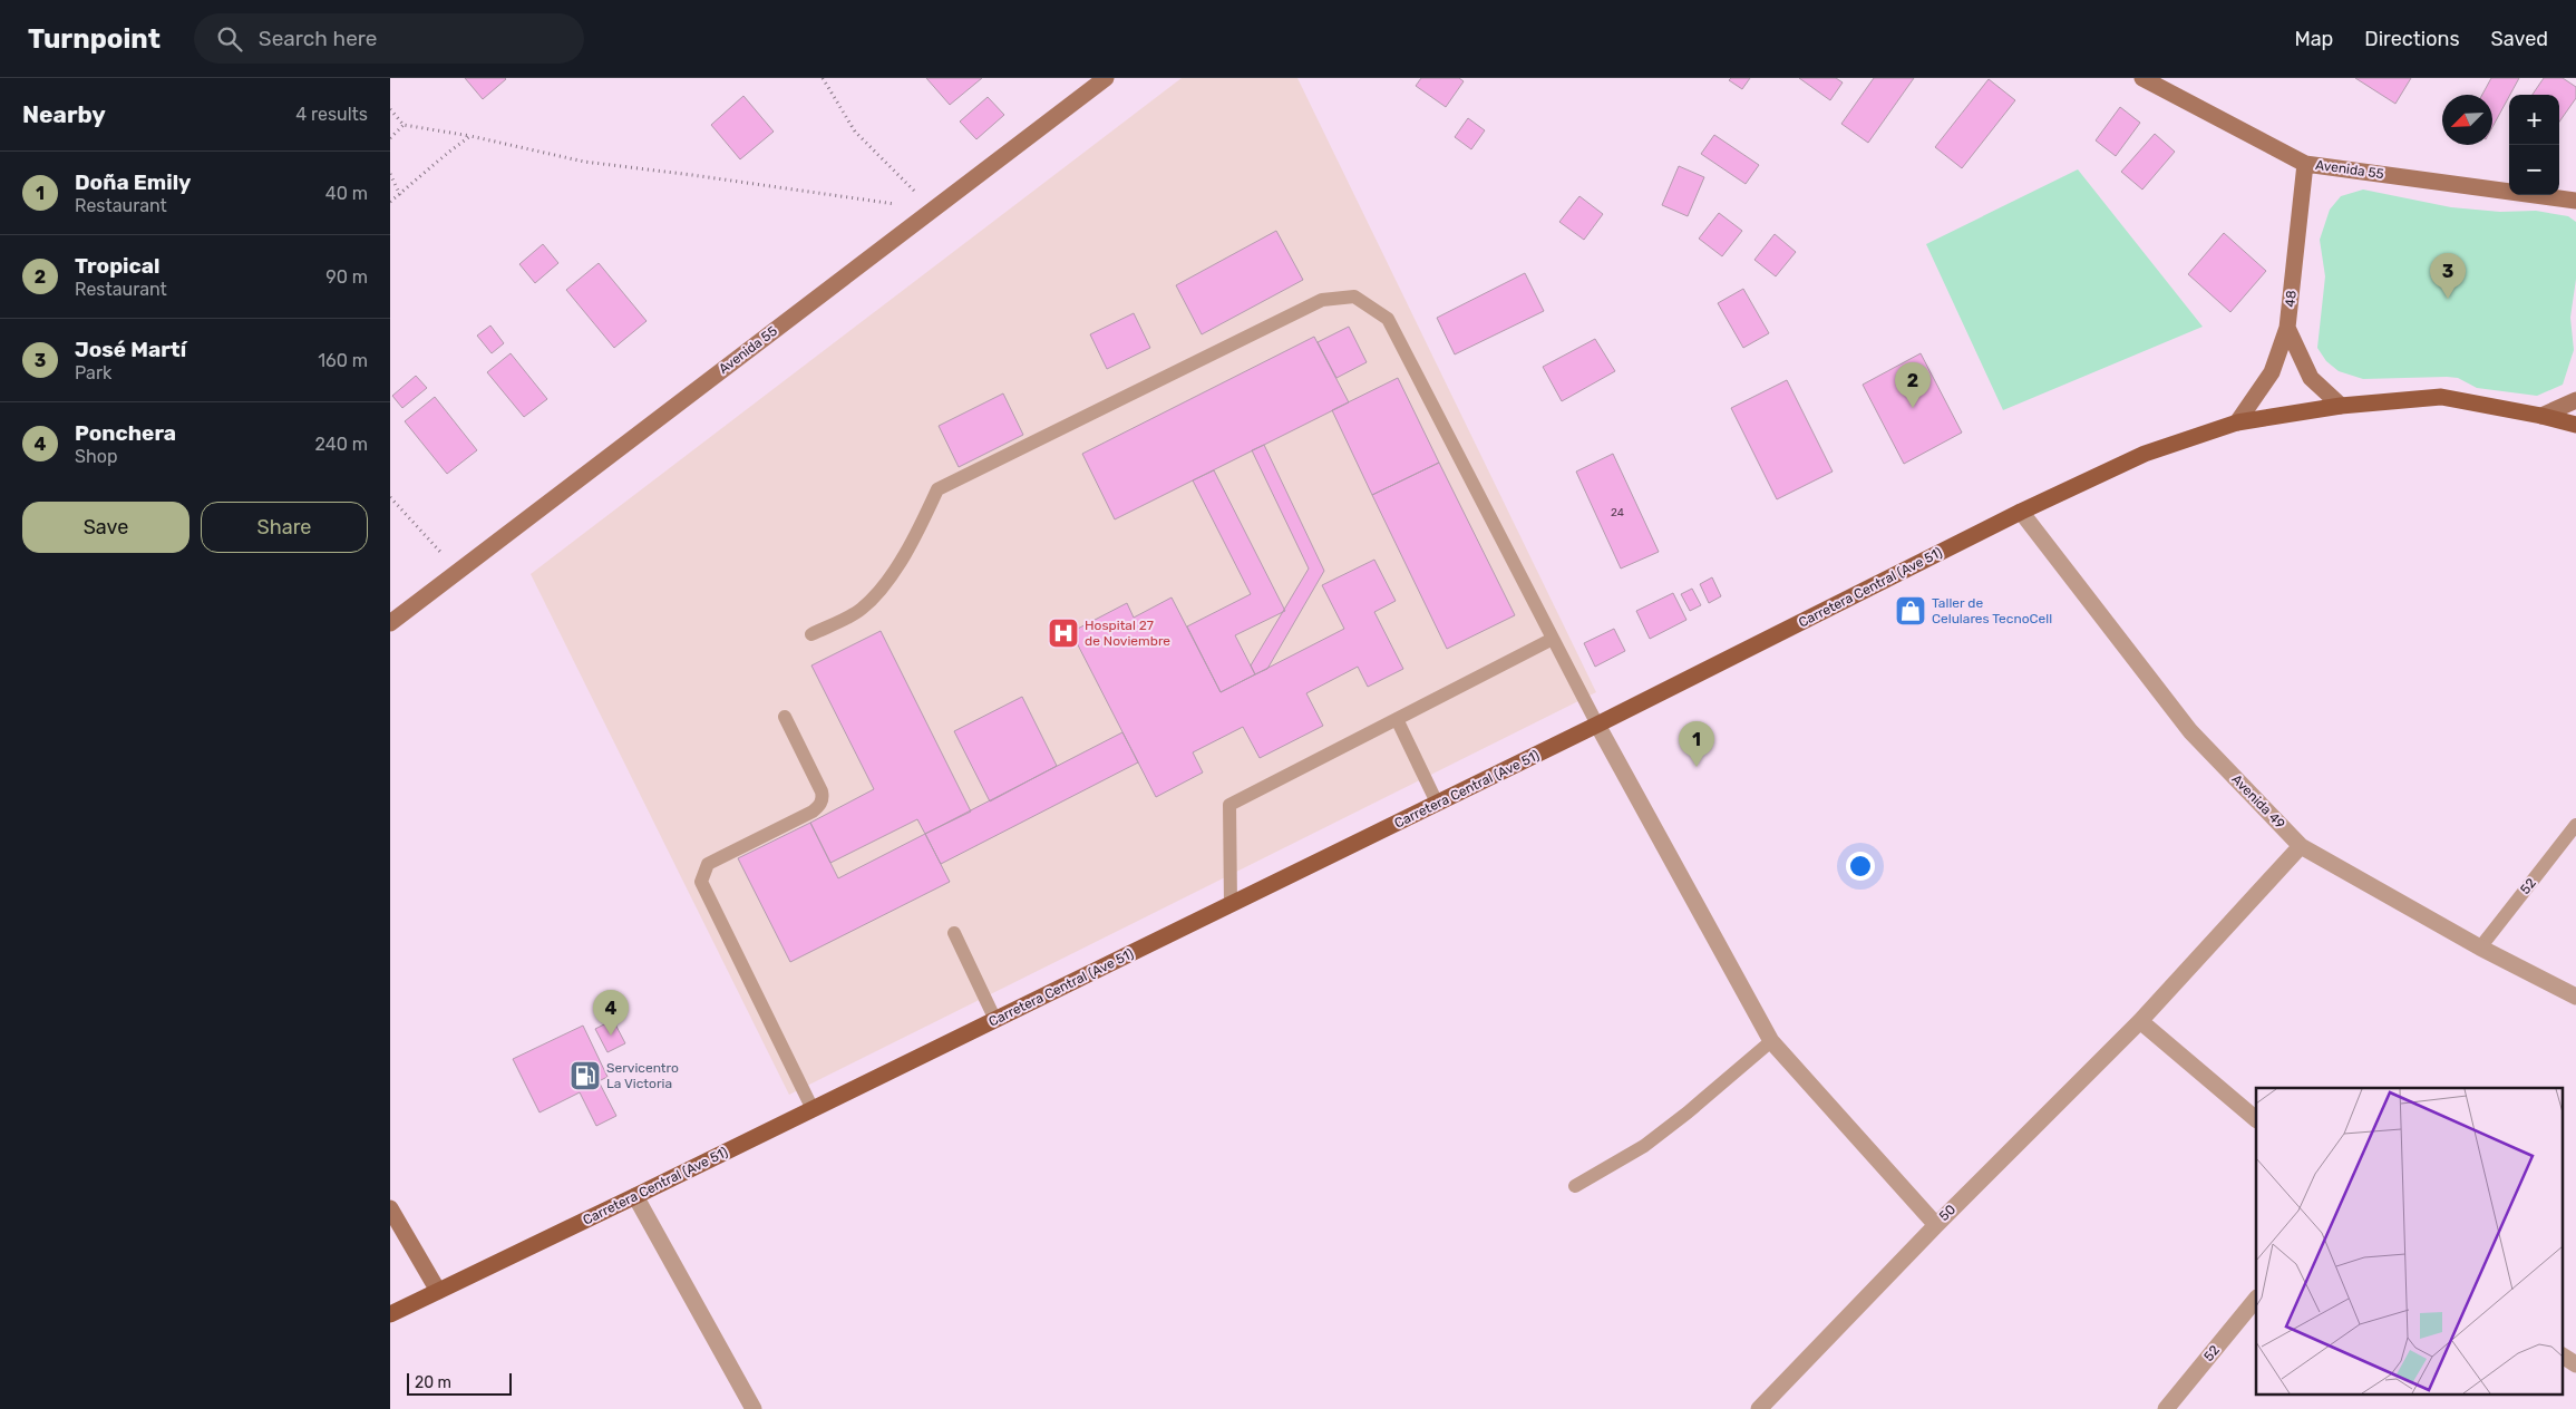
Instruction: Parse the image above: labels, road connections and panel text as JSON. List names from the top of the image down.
{
  "streets": {
    "main road": ["Carretera Central (Ave 51)"],
    "street": [
      "Avenida 55",
      "48",
      "Avenida 49",
      "52",
      "50"
    ]
  },
  "crossings": [
    ["Avenida 55", "48"],
    ["48", "Carretera Central (Ave 51)"],
    ["Carretera Central (Ave 51)", "Avenida 49"],
    ["Avenida 49", "52"],
    ["Avenida 49", "50"]
  ],
  "places": {
    "shop": ["Taller de Celulares TecnoCell"],
    "hospital": ["Hospital 27 de Noviembre"],
    "fuel station": ["Servicentro La Victoria"]
  },
  "house_numbers": ["24"],
  "scale_bar": "20 m",
  "north": "bottom left",
  "page": {
    "header": "Turnpoint",
    "search": "Search here",
    "nav": ["Map", "Directions", "Saved"],
    "heading": ["Nearby", "4 results"],
    "map_buttons": ["+", "−"],
    "list": [
      {
        "mark": "1",
        "name": "Doña Emily",
        "note": "Restaurant",
        "value": "40 m"
      },
      {
        "mark": "2",
        "name": "Tropical",
        "note": "Restaurant",
        "value": "90 m"
      },
      {
        "mark": "3",
        "name": "José Martí",
        "note": "Park",
        "value": "160 m"
      },
      {
        "mark": "4",
        "name": "Ponchera",
        "note": "Shop",
        "value": "240 m"
      }
    ],
    "pins": [
      "3",
      "2",
      "1",
      "4"
    ],
    "buttons": ["Save", "Share"],
    "scale": "20 m"
  }
}
